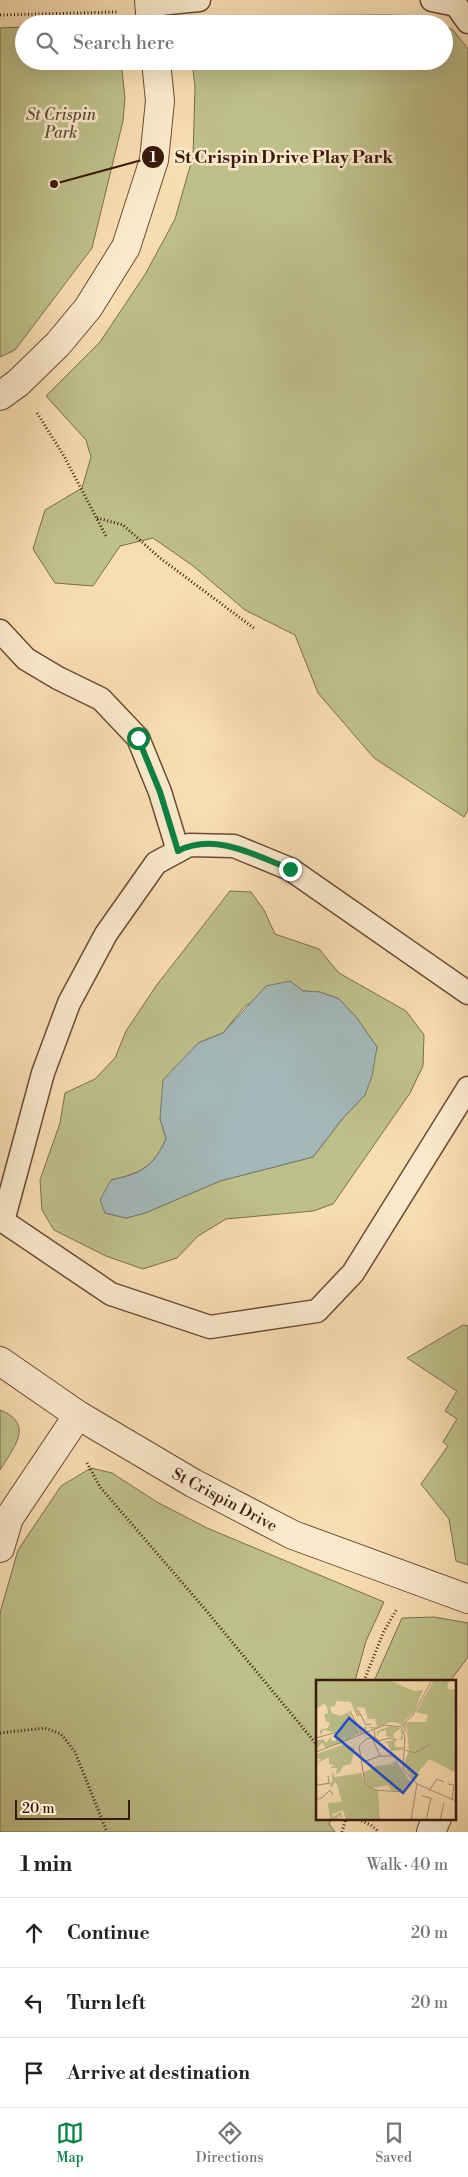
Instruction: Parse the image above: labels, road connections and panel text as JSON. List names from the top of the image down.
{
  "streets": {
    "street": ["St Crispin Drive"]
  },
  "parks": ["St Crispin Park"],
  "places": ["St Crispin Drive Play Park"],
  "scale_bar": "20 m",
  "page": {
    "search": "Search here",
    "scale": "20 m",
    "heading": ["1 min", "Walk · 40 m"],
    "list": [
      ["Continue", "20 m"],
      ["Turn left", "20 m"],
      "Arrive at destination"
    ],
    "nav": ["Map", "Directions", "Saved"]
  }
}
